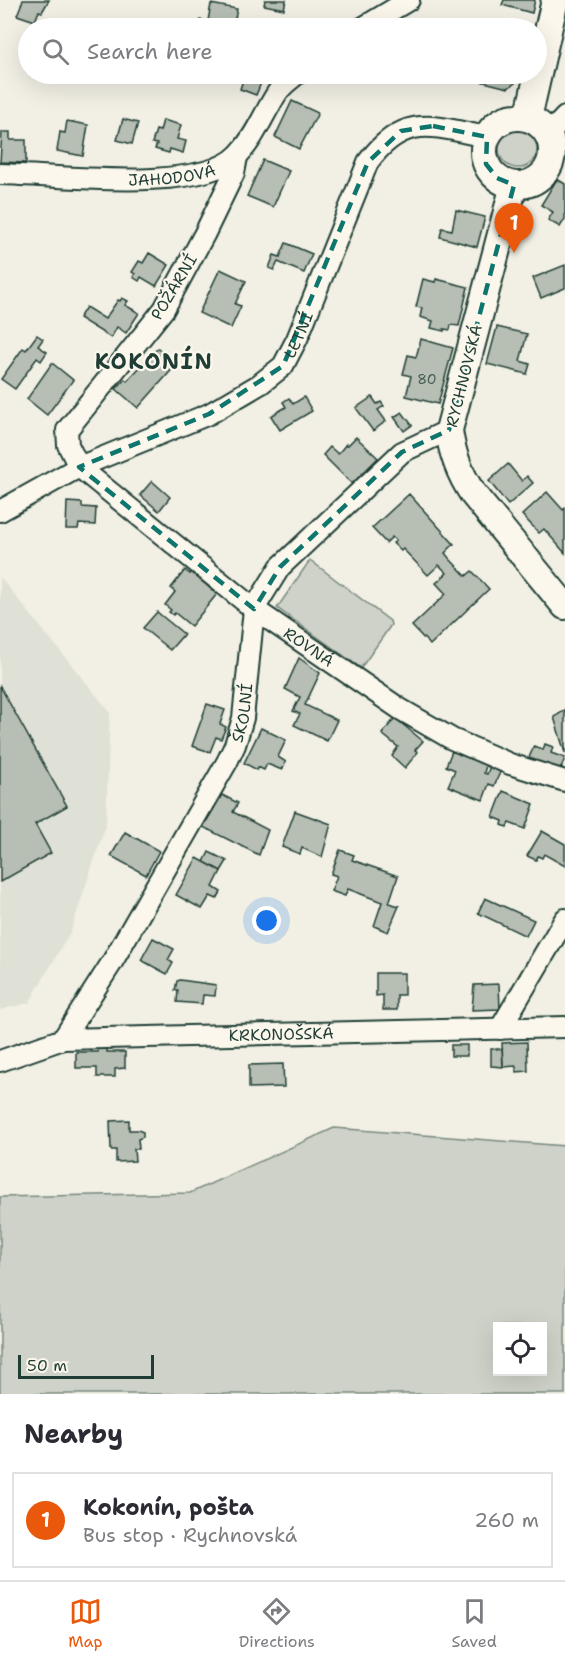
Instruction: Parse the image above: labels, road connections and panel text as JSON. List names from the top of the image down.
{
  "streets": {
    "main road": ["RYCHNOVSKÁ"],
    "street": [
      "JAHODOVÁ",
      "POŽÁRNÍ",
      "LETNÍ",
      "ROVNÁ",
      "ŠKOLNÍ",
      "KRKONOŠSKÁ"
    ]
  },
  "crossings": [
    ["JAHODOVÁ", "POŽÁRNÍ"],
    ["POŽÁRNÍ", "LETNÍ"],
    ["POŽÁRNÍ", "ROVNÁ"],
    ["LETNÍ", "RYCHNOVSKÁ"],
    ["LETNÍ", "ROVNÁ"],
    ["RYCHNOVSKÁ", "ŠKOLNÍ"],
    ["ROVNÁ", "ŠKOLNÍ"],
    ["ŠKOLNÍ", "KRKONOŠSKÁ"]
  ],
  "districts": ["KOKONÍN"],
  "house_numbers": ["80"],
  "scale_bar": "50 m",
  "page": {
    "search": "Search here",
    "pins": "1",
    "scale": "50 m",
    "heading": "Nearby",
    "list": [
      {
        "mark": "1",
        "name": "Kokonín, pošta",
        "note": "Bus stop · Rychnovská",
        "value": "260 m"
      }
    ],
    "nav": ["Map", "Directions", "Saved"]
  }
}
